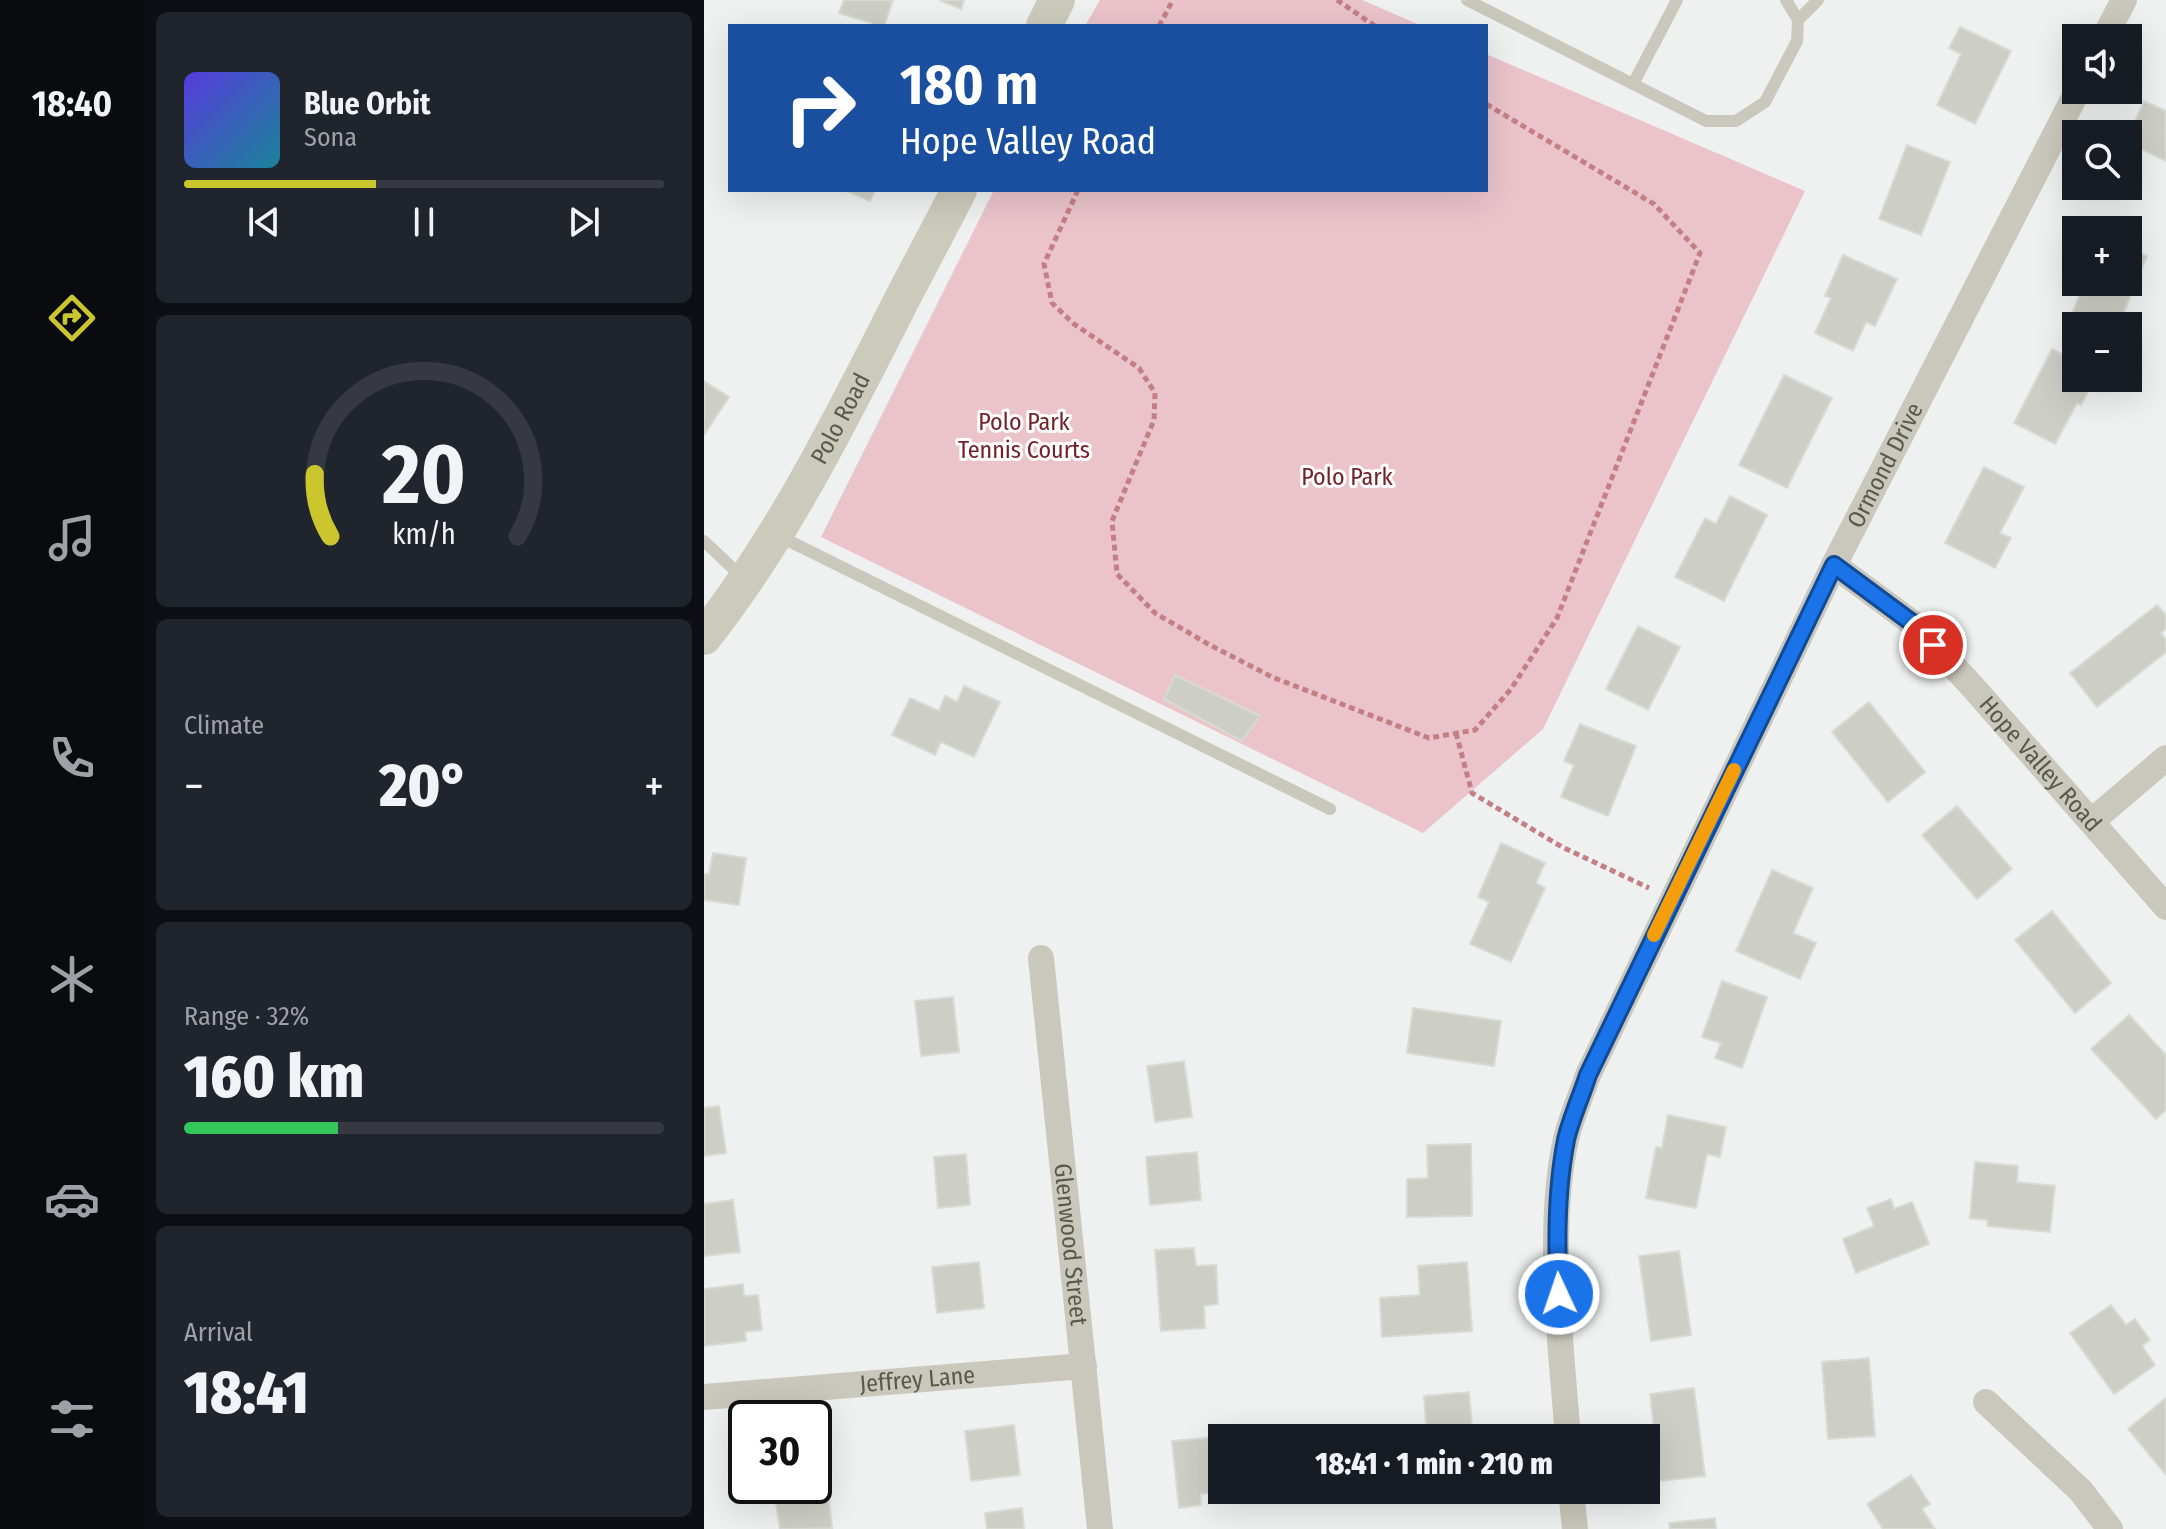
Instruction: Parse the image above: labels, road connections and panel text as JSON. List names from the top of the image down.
{
  "streets": {
    "main road": ["Polo Road"],
    "street": [
      "Ormond Drive",
      "Hope Valley Road",
      "Glenwood Street",
      "Jeffrey Lane"
    ]
  },
  "crossings": [
    ["Ormond Drive", "Hope Valley Road"],
    ["Glenwood Street", "Jeffrey Lane"]
  ],
  "parks": ["Polo Park Tennis Courts", "Polo Park"],
  "page": {
    "tabs": "18:40",
    "map_buttons": ["+", "−"],
    "turn": ["180 m", "Hope Valley Road"],
    "song": ["Blue Orbit", "Sona"],
    "tile": [
      "Climate",
      ["Range · 32%", "160 km"],
      ["Arrival", "18:41"]
    ],
    "heat": ["−", "20°", "+"],
    "limit": "30",
    "trip": "18:41 · 1 min · 210 m",
    "gauge": ["20", "km/h"]
  }
}
